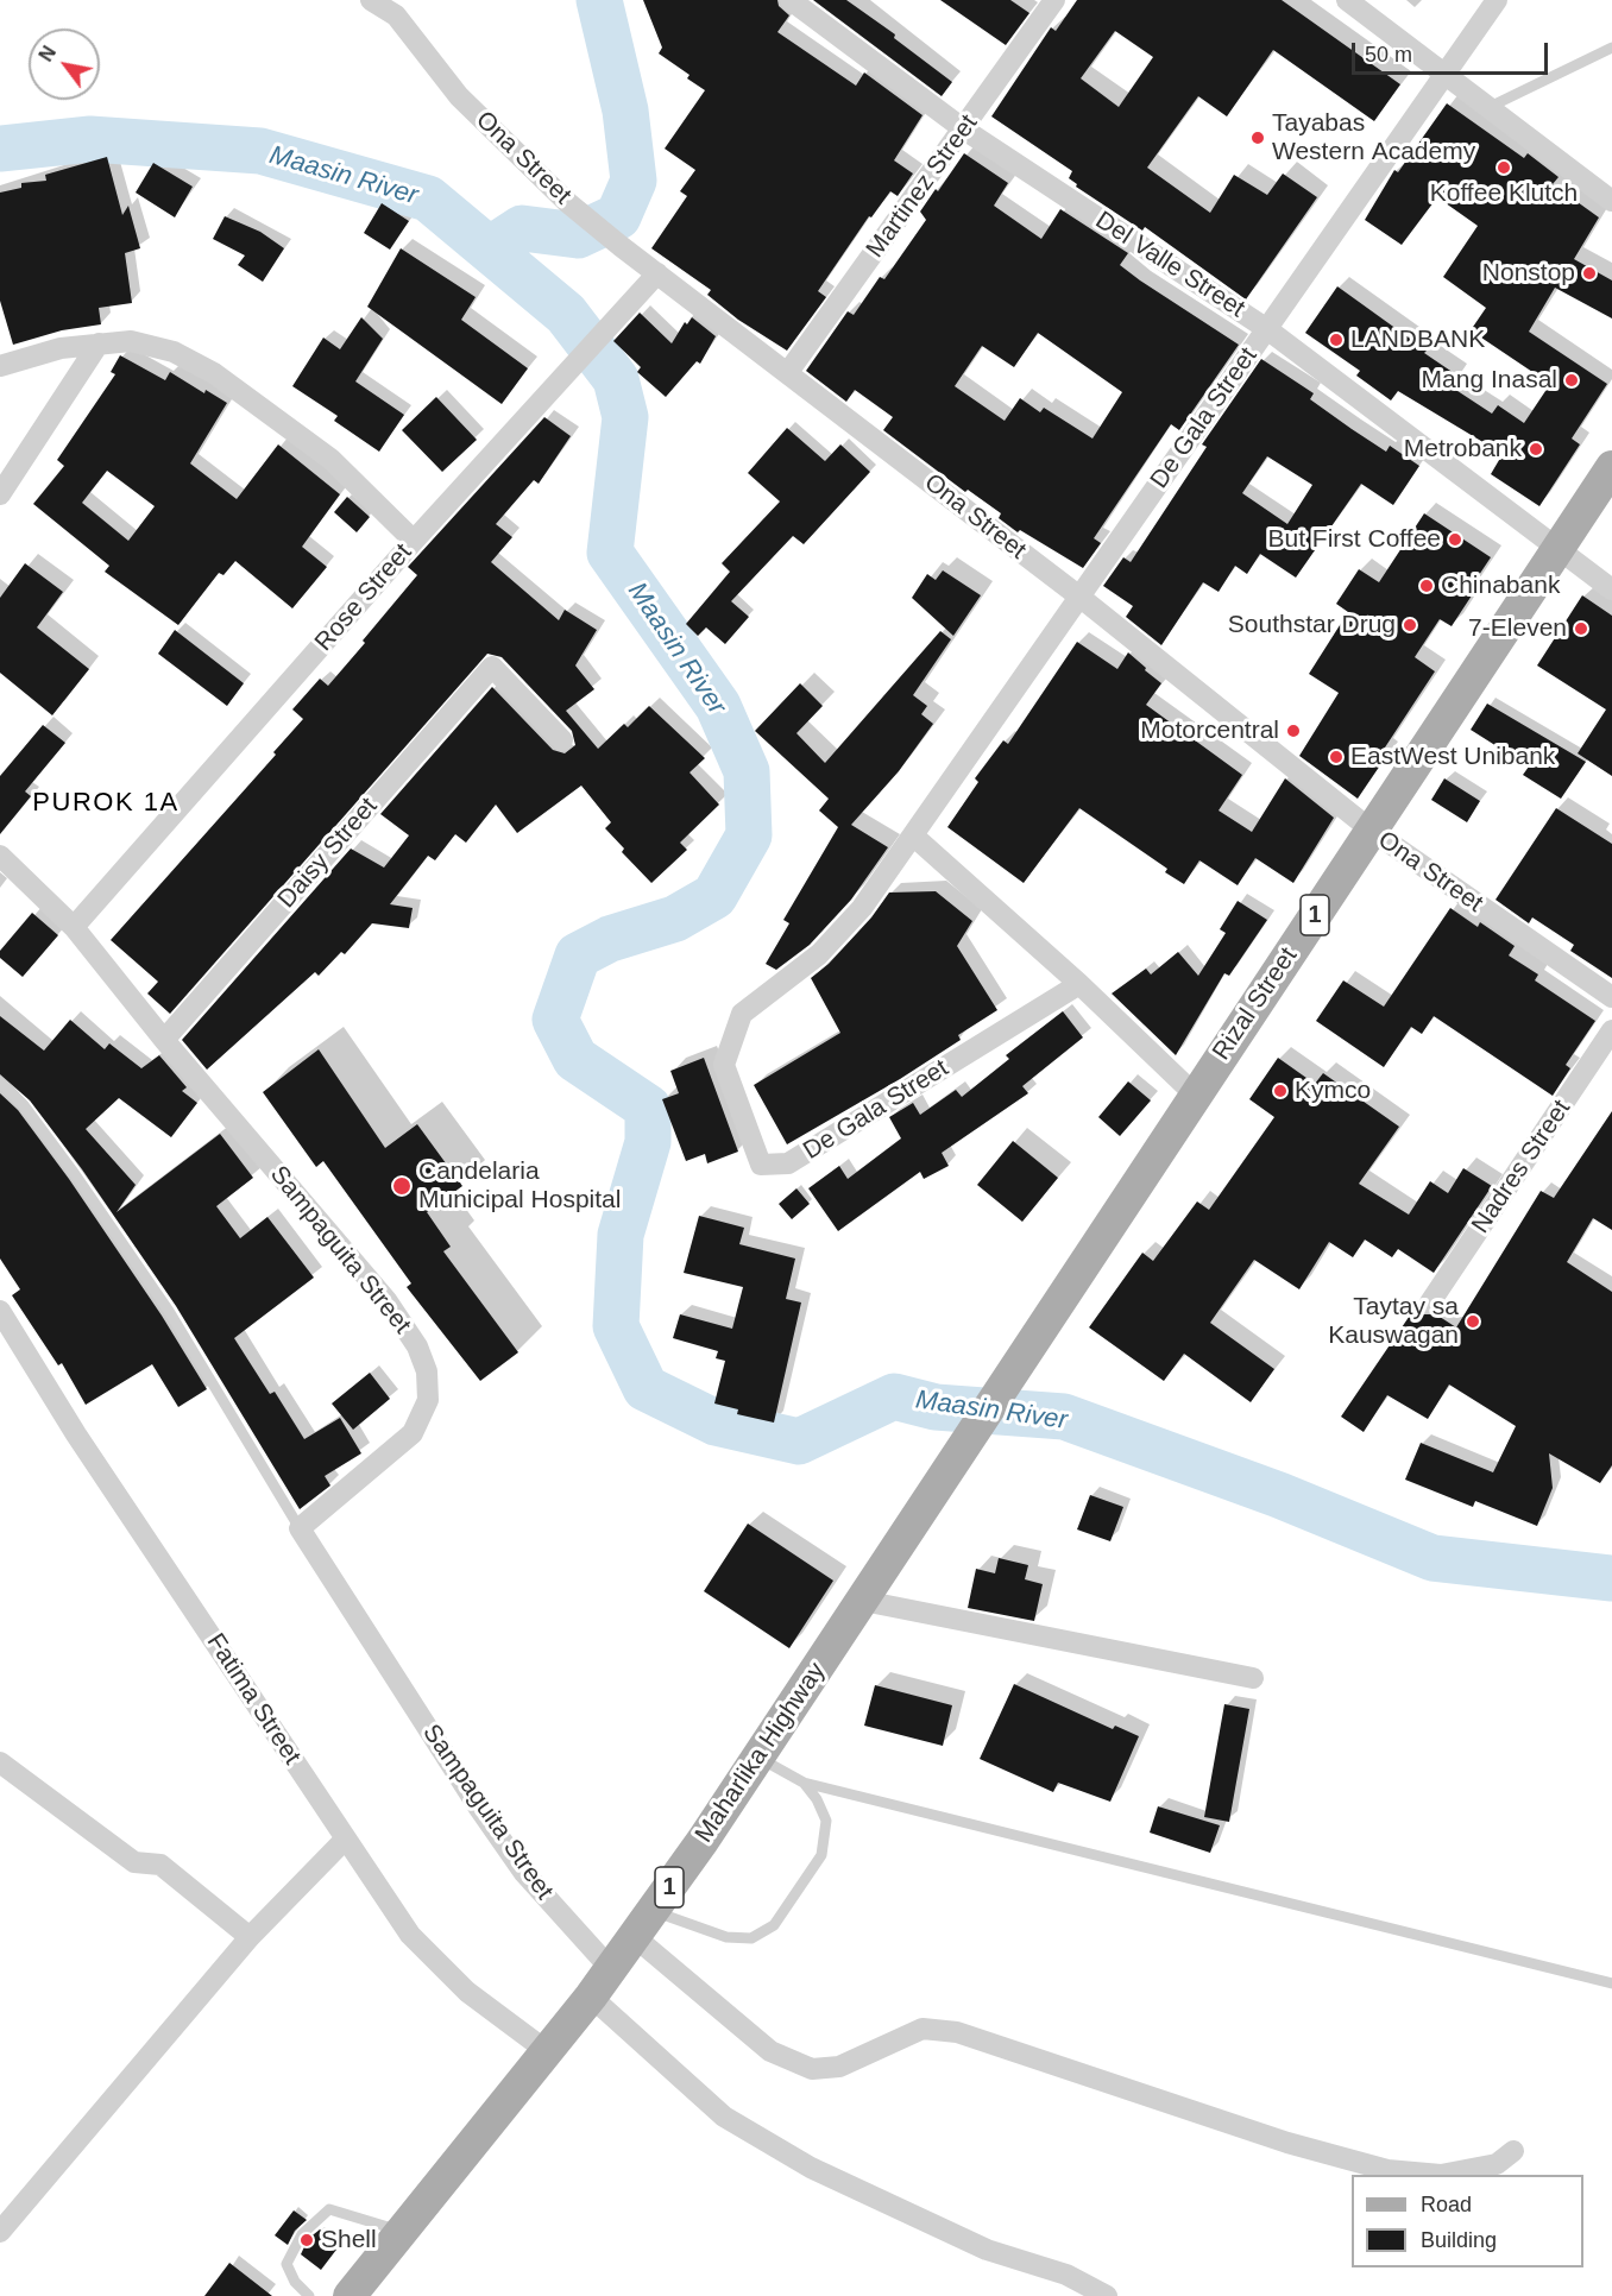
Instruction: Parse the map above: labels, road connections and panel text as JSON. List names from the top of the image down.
{
  "streets": {
    "main road": ["1", "Rizal Street", "Maharlika Highway"],
    "street": [
      "Ona Street",
      "Martinez Street",
      "Del Valle Street",
      "De Gala Street",
      "Rose Street",
      "Daisy Street",
      "Nadres Street",
      "Sampaguita Street",
      "Fatima Street"
    ]
  },
  "crossings": [
    ["Ona Street", "Martinez Street"],
    ["Ona Street", "De Gala Street"],
    ["Ona Street", "Rose Street"],
    ["Ona Street", "Rizal Street"],
    ["Martinez Street", "Del Valle Street"],
    ["Del Valle Street", "De Gala Street"],
    ["Del Valle Street", "Rizal Street"],
    ["Rose Street", "Sampaguita Street"],
    ["Daisy Street", "Sampaguita Street"],
    ["Rizal Street", "Maharlika Highway"],
    ["Sampaguita Street", "Maharlika Highway"],
    ["Fatima Street", "Maharlika Highway"]
  ],
  "districts": ["PUROK 1A"],
  "water": ["Maasin River"],
  "places": [
    "Tayabas Western Academy",
    "Koffee Klutch",
    "Nonstop",
    "LANDBANK",
    "Mang Inasal",
    "Metrobank",
    "But First Coffee",
    "Chinabank",
    "Southstar Drug",
    "7-Eleven",
    "Motorcentral",
    "EastWest Unibank",
    "Kymco",
    "Candelaria Municipal Hospital",
    "Taytay sa Kauswagan",
    "Shell"
  ],
  "legend": ["Road", "Building"],
  "scale_bar": "50 m",
  "north": "top left"
}
